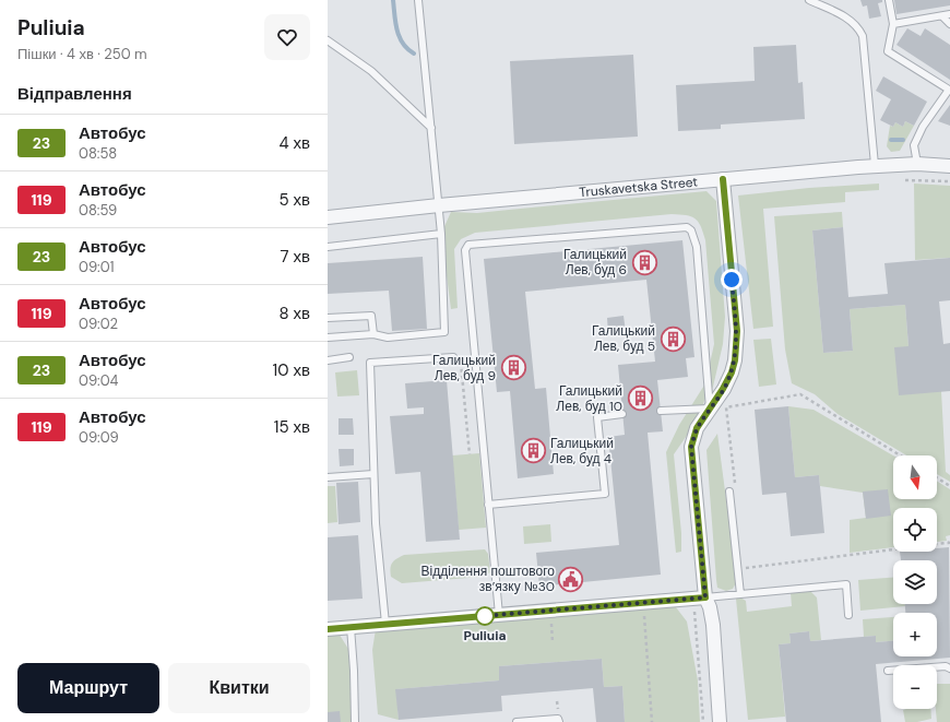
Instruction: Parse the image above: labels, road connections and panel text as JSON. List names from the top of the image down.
{
  "streets": {
    "street": ["Truskavetska Street"]
  },
  "places": {
    "building": [
      "Галицький Лев, буд 6",
      "Галицький Лев, буд 5",
      "Галицький Лев, буд 9",
      "Галицький Лев, буд 10",
      "Галицький Лев, буд 4"
    ],
    "public building": ["Відділення поштового зв’язку №30"],
    "other": ["Puliuia"]
  },
  "lines": ["bus line 23"],
  "north": "bottom",
  "page": {
    "heading": [
      ["Puliuia", "Пішки · 4 хв · 250 m"],
      "Відправлення"
    ],
    "list": [
      {
        "mark": "23",
        "name": "Автобус",
        "note": "08:58",
        "value": "4 хв"
      },
      {
        "mark": "119",
        "name": "Автобус",
        "note": "08:59",
        "value": "5 хв"
      },
      {
        "mark": "23",
        "name": "Автобус",
        "note": "09:01",
        "value": "7 хв"
      },
      {
        "mark": "119",
        "name": "Автобус",
        "note": "09:02",
        "value": "8 хв"
      },
      {
        "mark": "23",
        "name": "Автобус",
        "note": "09:04",
        "value": "10 хв"
      },
      {
        "mark": "119",
        "name": "Автобус",
        "note": "09:09",
        "value": "15 хв"
      }
    ],
    "map_buttons": ["+", "−"],
    "buttons": ["Маршрут", "Квитки"]
  }
}
